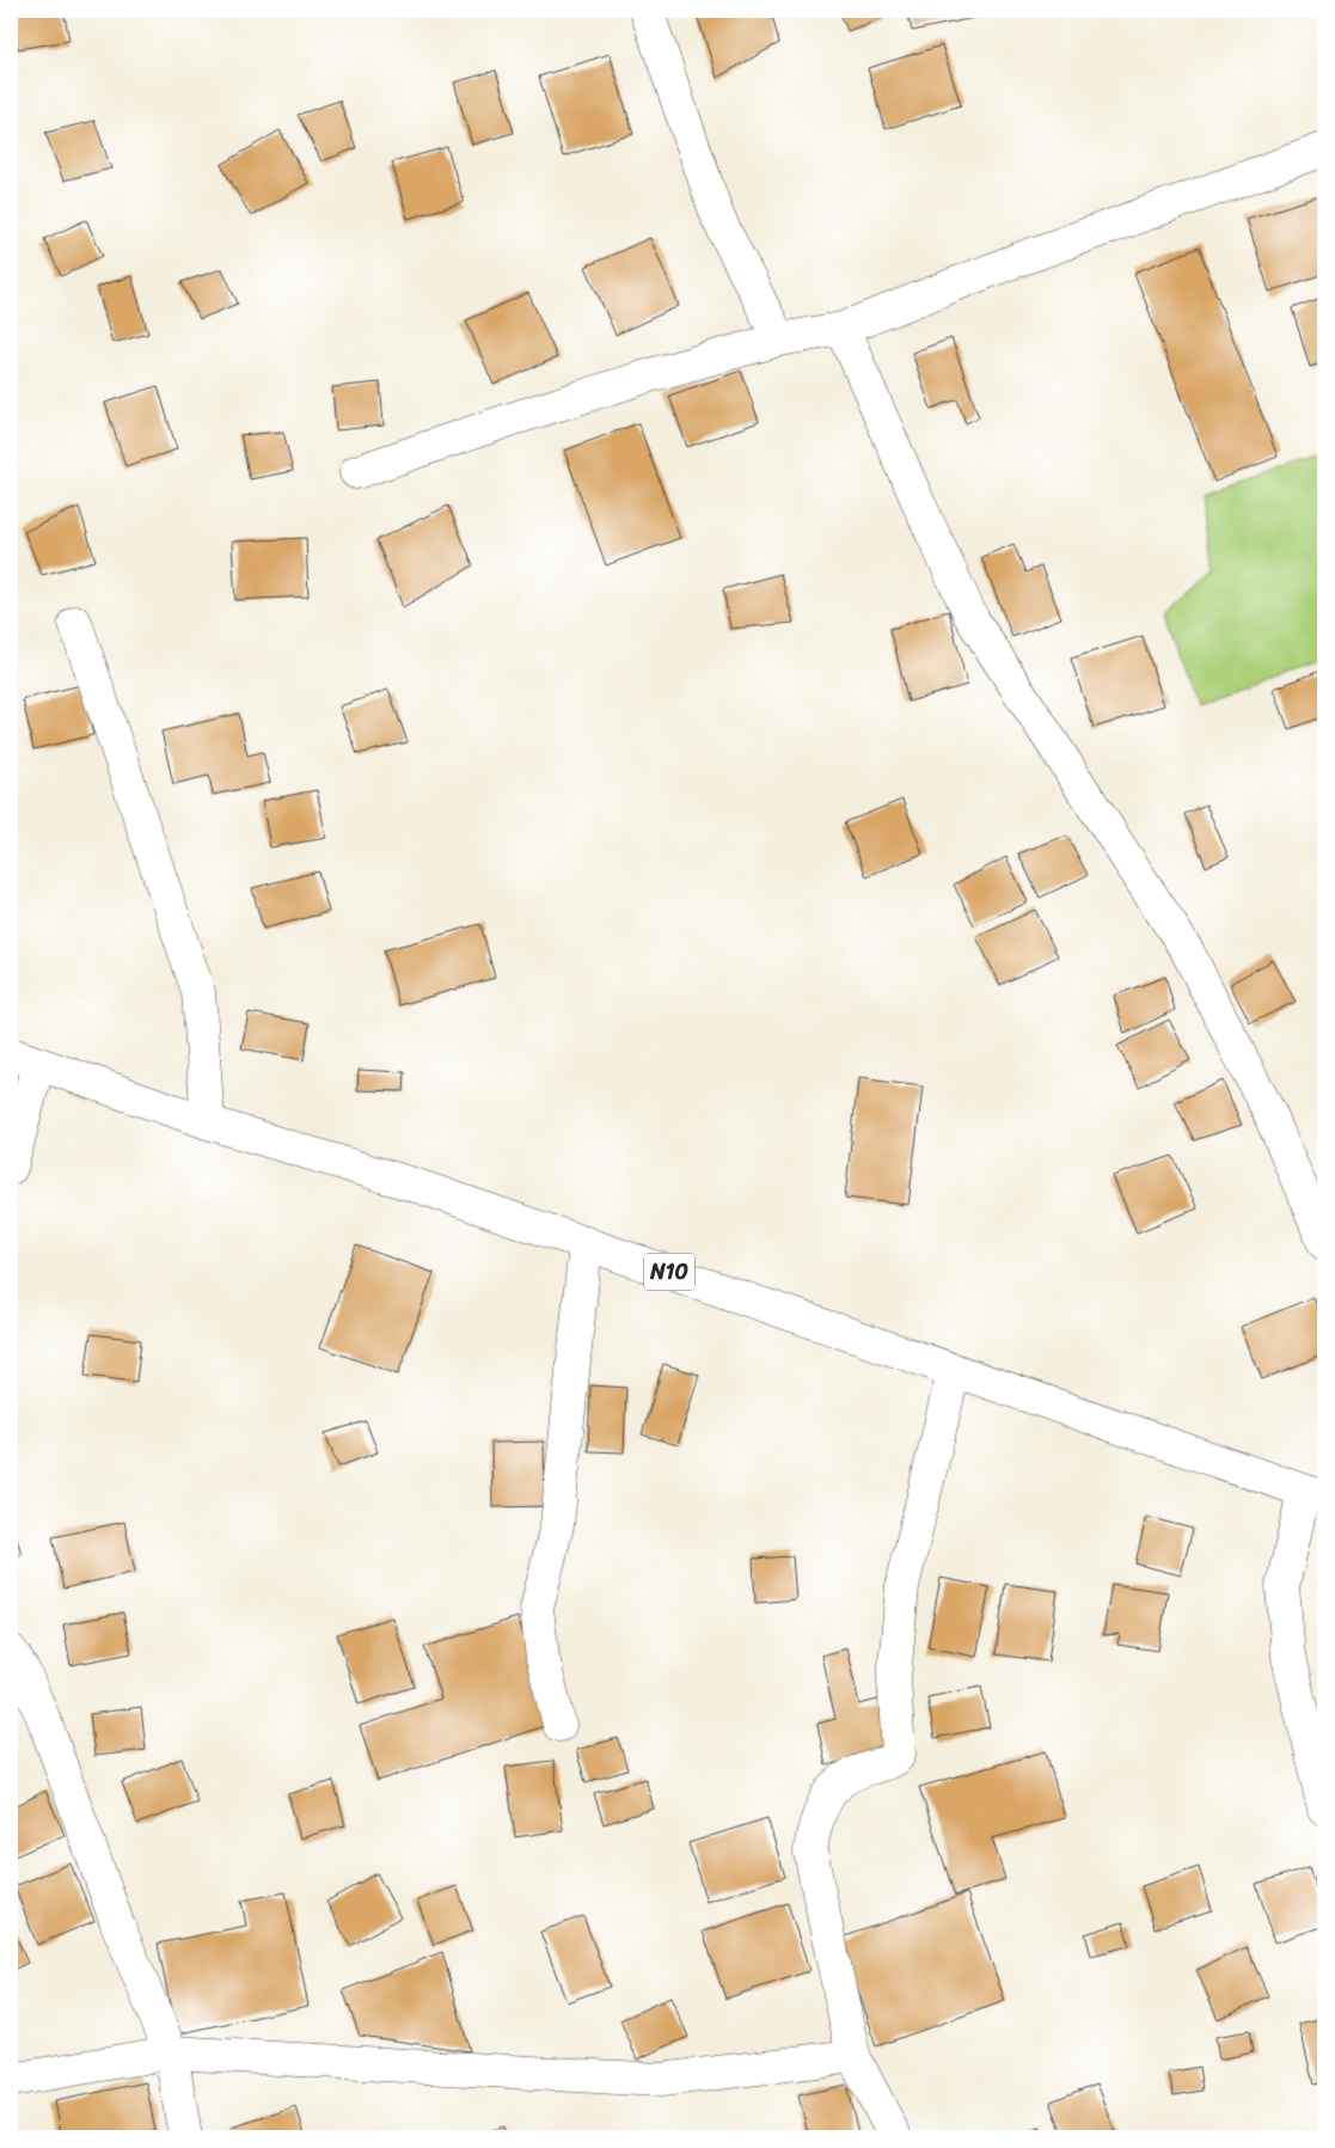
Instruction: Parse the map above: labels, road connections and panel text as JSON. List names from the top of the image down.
{
  "streets": {
    "street": ["N10"]
  }
}
